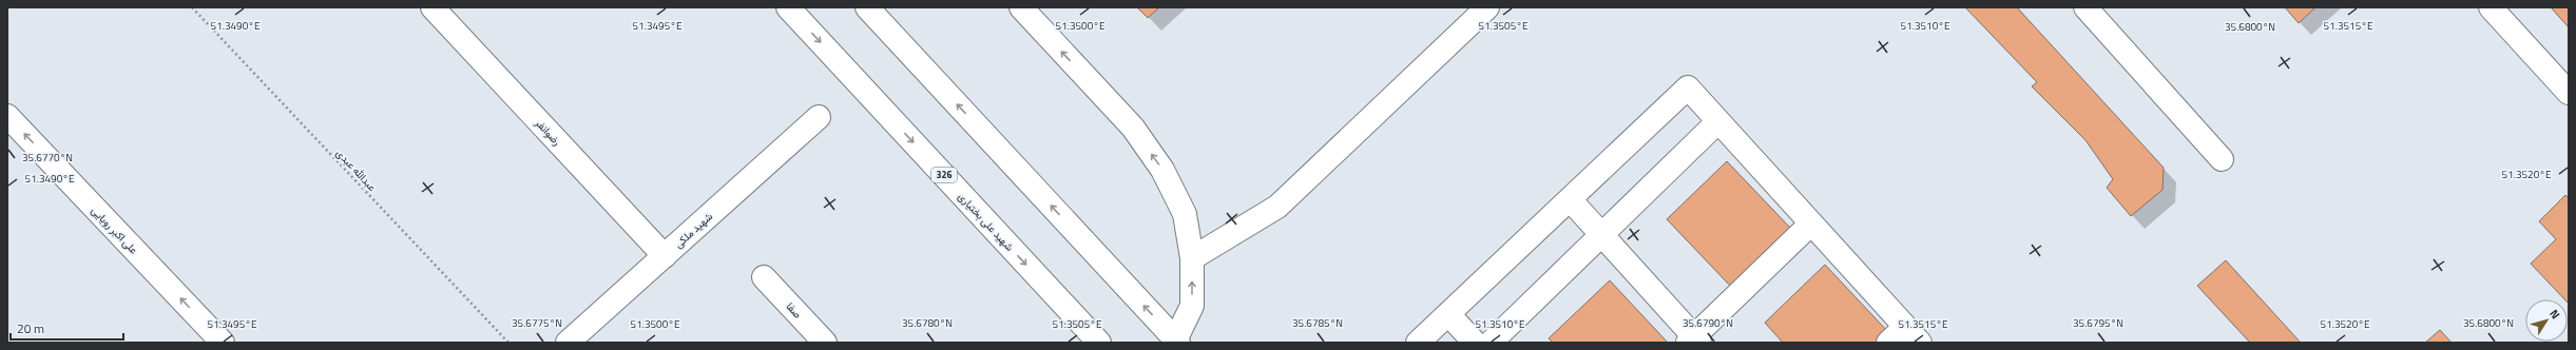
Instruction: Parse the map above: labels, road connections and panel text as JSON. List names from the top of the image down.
{
  "streets": {
    "street": [
      "رضوانفر",
      "326",
      "شهید علی بختیاری",
      "علی اکبر رویایی",
      "شهید ملکی",
      "صفا"
    ],
    "path": ["عبدالله عبدی"]
  },
  "crossings": [
    ["رضوانفر", "شهید ملکی"]
  ],
  "one_way": ["علی اکبر رویایی"],
  "scale_bar": "20 m",
  "north": "top right",
  "coordinates": [
    "51.3490°E",
    "51.3495°E",
    "51.3500°E",
    "51.3505°E",
    "51.3510°E",
    "51.3515°E",
    "35.6800°N",
    "35.6770°N",
    "51.3520°E",
    "35.6775°N",
    "35.6780°N",
    "35.6785°N",
    "35.6790°N",
    "35.6795°N"
  ]
}
